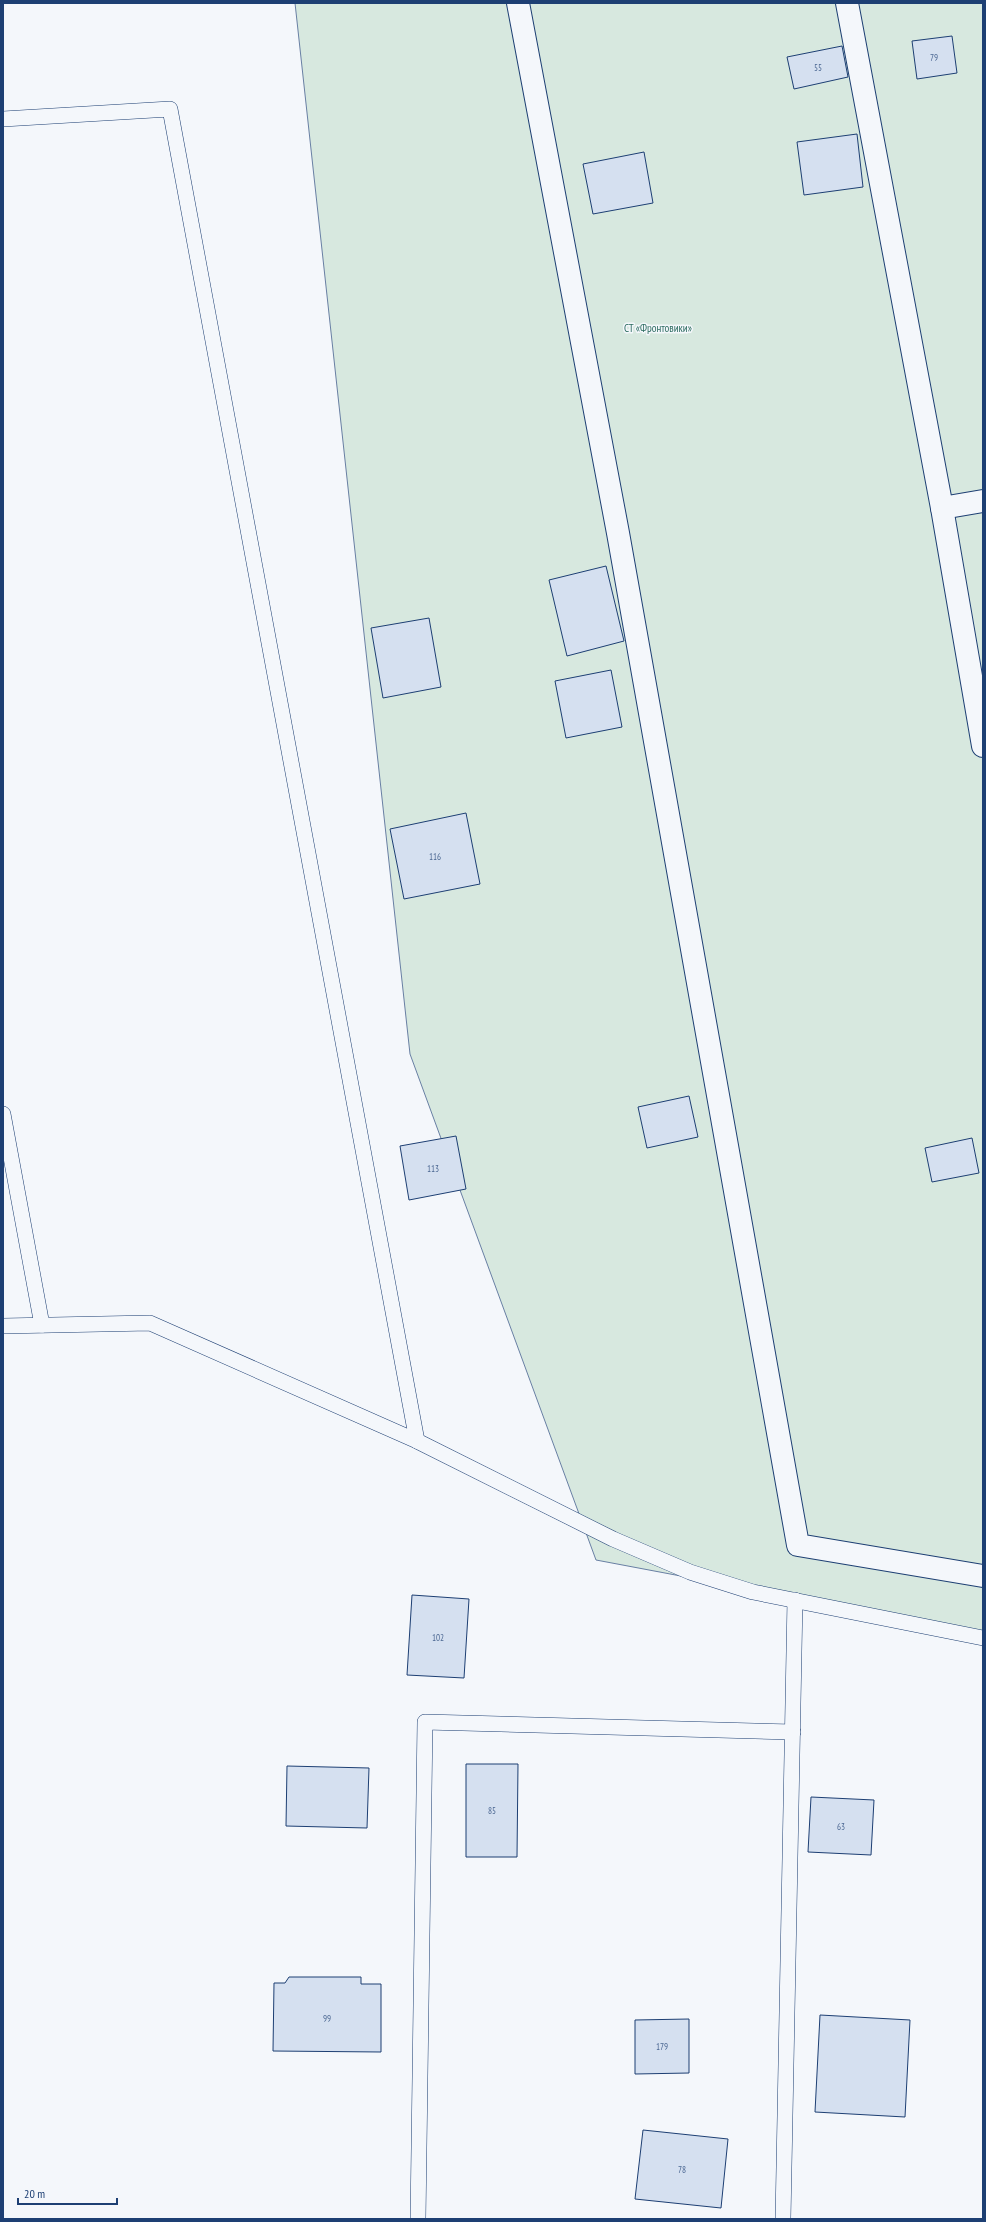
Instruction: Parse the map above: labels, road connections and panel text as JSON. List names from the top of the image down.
{
  "parks": ["СТ «Фронтовики»"],
  "house_numbers": [
    "79",
    "55",
    "116",
    "113",
    "102",
    "85",
    "63",
    "99",
    "179",
    "78"
  ],
  "scale_bar": "20 m"
}
